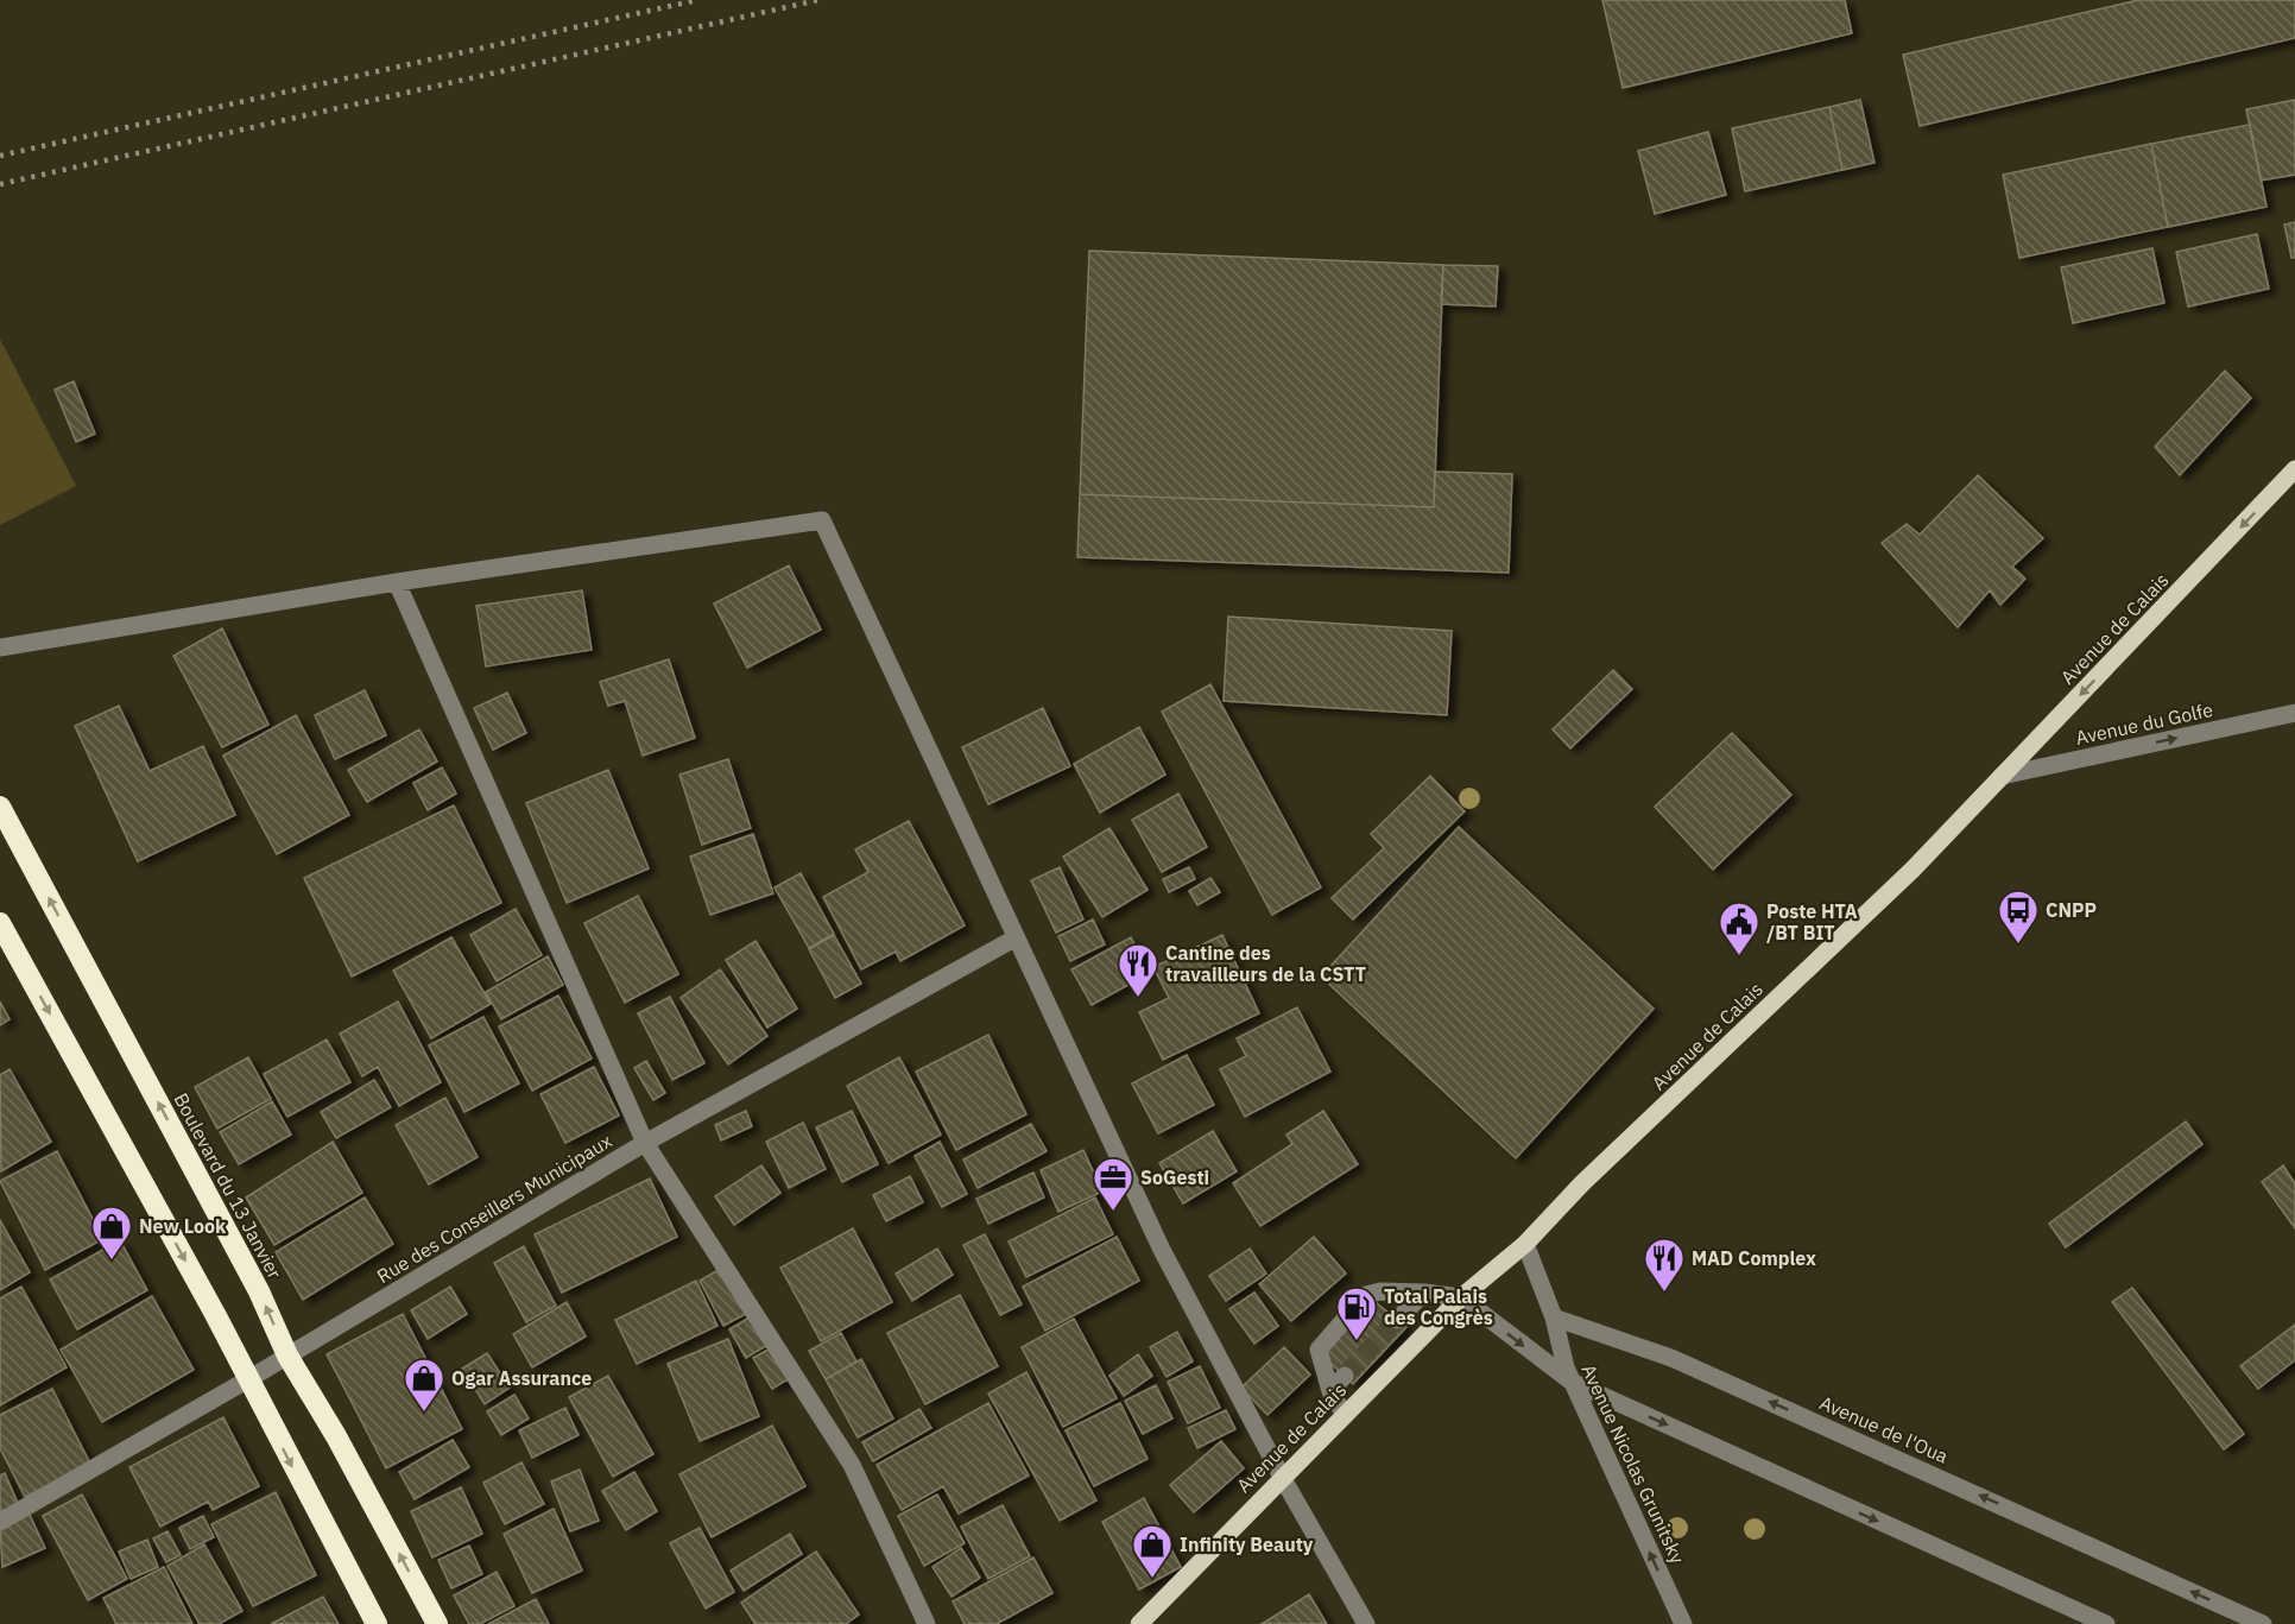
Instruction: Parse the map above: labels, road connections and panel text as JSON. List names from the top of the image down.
{
  "streets": {
    "highway": ["Boulevard du 13 Janvier"],
    "main road": ["Avenue de Calais"],
    "street": [
      "Avenue du Golfe",
      "Rue des Conseillers Municipaux",
      "Avenue de l'Oua",
      "Avenue Nicolas Grunitsky"
    ]
  },
  "crossings": [
    ["Avenue de Calais", "Avenue du Golfe"],
    ["Boulevard du 13 Janvier", "Rue des Conseillers Municipaux"],
    ["Avenue de l'Oua", "Avenue Nicolas Grunitsky"]
  ],
  "one_way": ["Avenue du Golfe", "Avenue Nicolas Grunitsky"],
  "places": {
    "bus stop": ["CNPP"],
    "public building": ["Poste HTA /BT BIT"],
    "restaurant": ["Cantine des travailleurs de la CSTT", "MAD Complex"],
    "office": ["SoGesti"],
    "shop": ["New Look", "Ogar Assurance", "Infinity Beauty"],
    "fuel station": ["Total Palais des Congrès"]
  }
}
